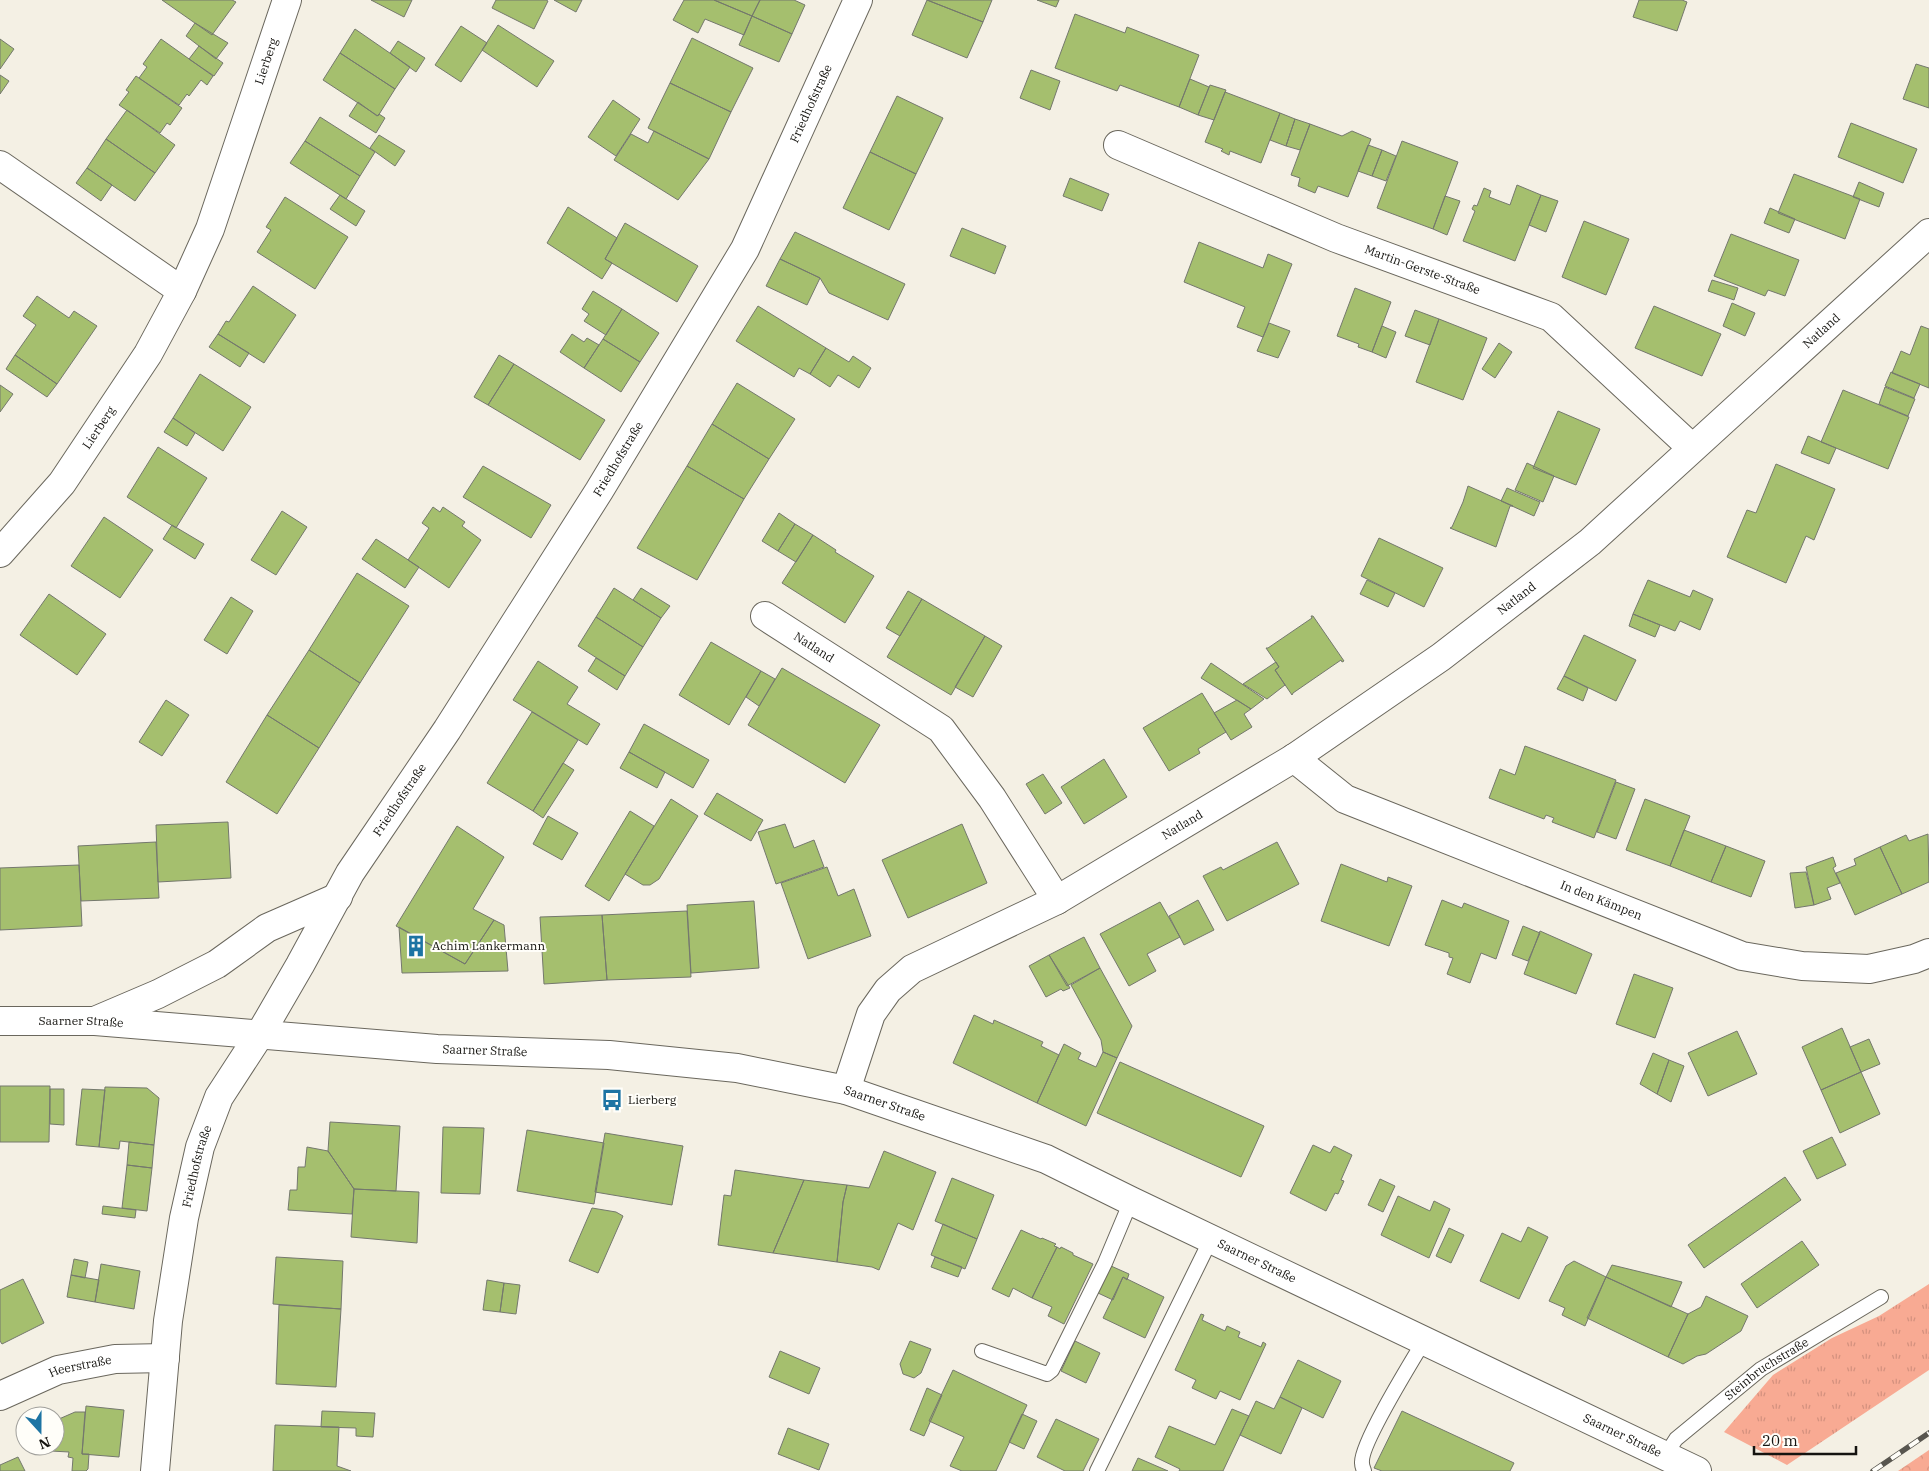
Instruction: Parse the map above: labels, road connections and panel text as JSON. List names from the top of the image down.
{
  "streets": {
    "street": [
      "Lierberg",
      "Friedhofstraße",
      "Martin-Gerste-Straße",
      "Natland",
      "In den Kämpen",
      "Saarner Straße",
      "Heerstraße"
    ],
    "lane": ["Steinbruchstraße"]
  },
  "crossings": [
    ["Friedhofstraße", "Saarner Straße"],
    ["Friedhofstraße", "Heerstraße"],
    ["Martin-Gerste-Straße", "Natland"],
    ["Natland", "In den Kämpen"],
    ["Natland", "Saarner Straße"],
    ["Saarner Straße", "Steinbruchstraße"]
  ],
  "places": {
    "building": ["Achim Lankermann"],
    "bus stop": ["Lierberg"]
  },
  "scale_bar": "20 m",
  "north": "bottom"
}
